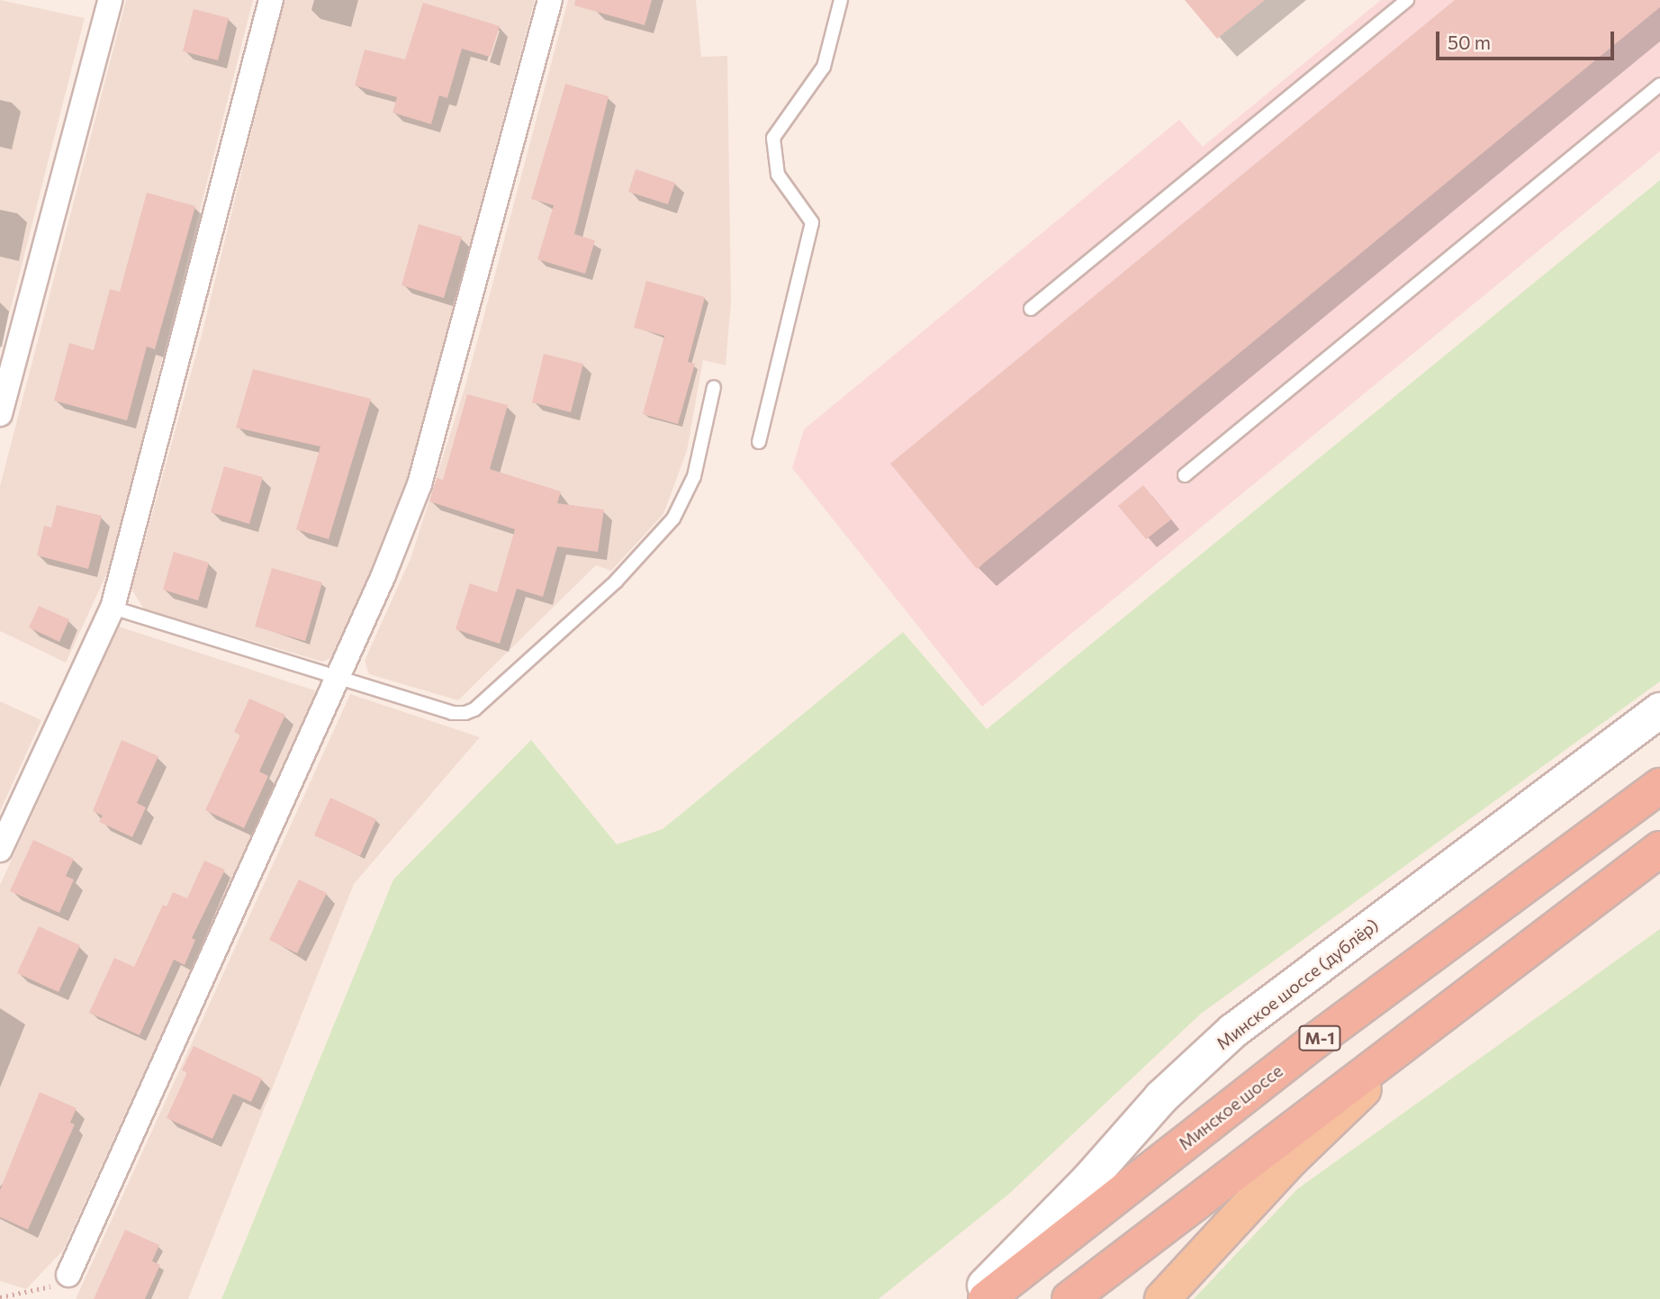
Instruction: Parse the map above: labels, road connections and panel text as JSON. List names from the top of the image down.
{
  "streets": {
    "highway": ["М-1", "Минское шоссе"],
    "main road": ["Минское шоссе (дублёр)"]
  },
  "scale_bar": "50 m"
}
